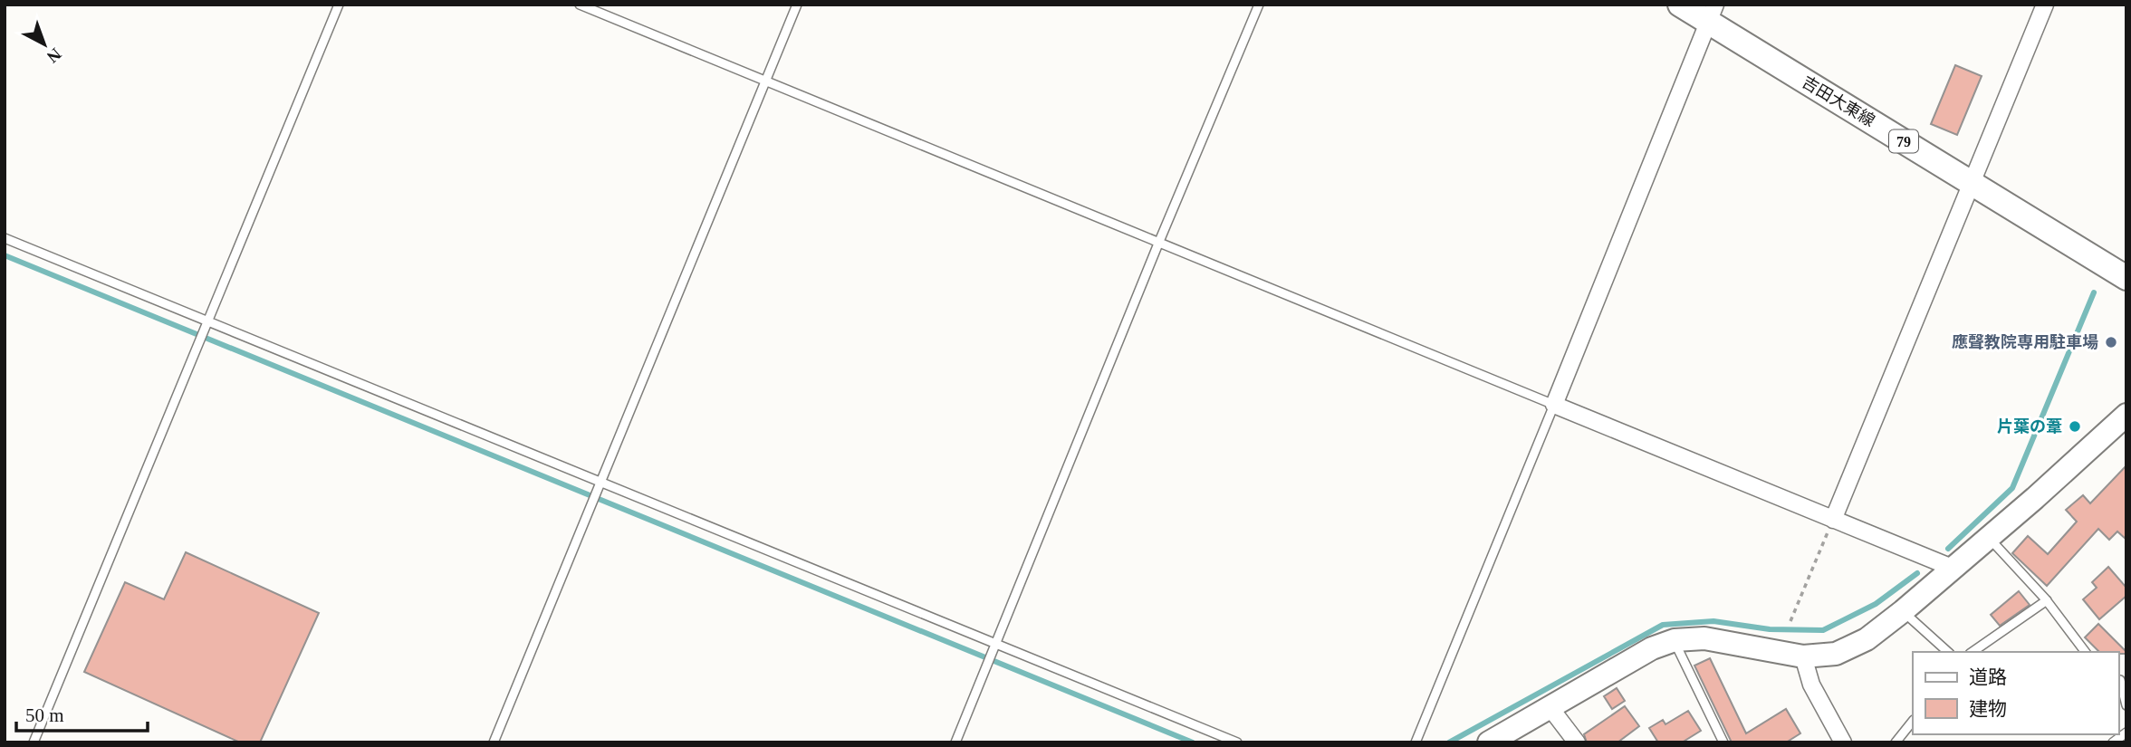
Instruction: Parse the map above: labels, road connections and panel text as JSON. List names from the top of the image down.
{
  "streets": {
    "main road": ["吉田大東線", "79"]
  },
  "places": ["應聲教院専用駐車場", "片葉の葦"],
  "legend": ["道路", "建物"],
  "scale_bar": "50 m",
  "north": "bottom right"
}
